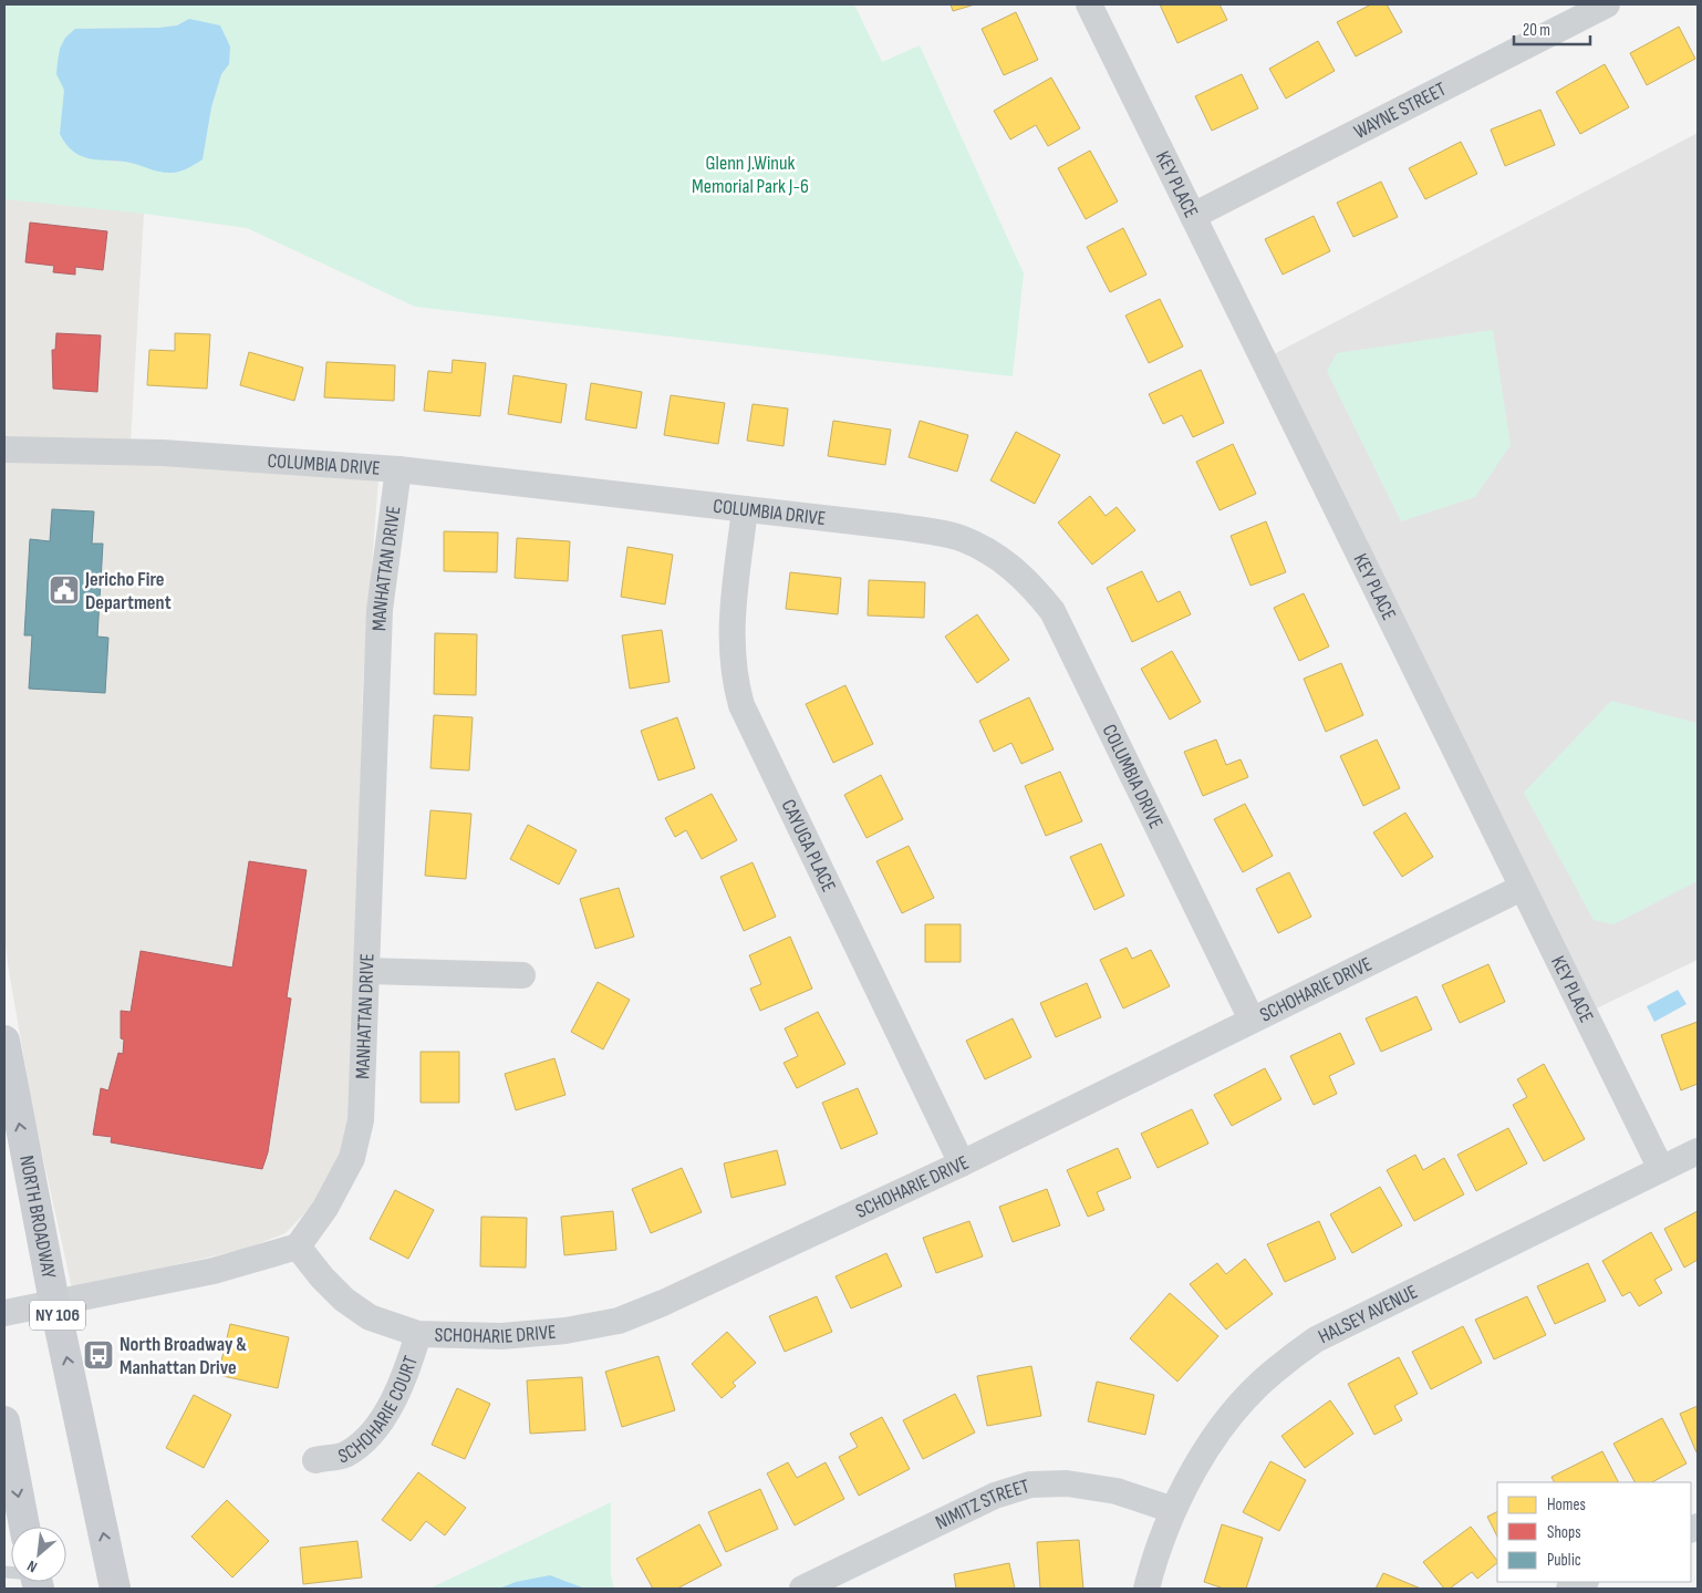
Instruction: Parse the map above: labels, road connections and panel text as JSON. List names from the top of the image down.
{
  "streets": {
    "main road": ["NORTH BROADWAY", "NY 106"],
    "street": [
      "WAYNE STREET",
      "KEY PLACE",
      "COLUMBIA DRIVE",
      "MANHATTAN DRIVE",
      "CAYUGA PLACE",
      "SCHOHARIE DRIVE",
      "HALSEY AVENUE",
      "SCHOHARIE COURT",
      "NIMITZ STREET"
    ]
  },
  "crossings": [
    ["WAYNE STREET", "KEY PLACE"],
    ["KEY PLACE", "SCHOHARIE DRIVE"],
    ["KEY PLACE", "HALSEY AVENUE"],
    ["COLUMBIA DRIVE", "MANHATTAN DRIVE"],
    ["COLUMBIA DRIVE", "CAYUGA PLACE"],
    ["COLUMBIA DRIVE", "SCHOHARIE DRIVE"],
    ["MANHATTAN DRIVE", "SCHOHARIE DRIVE"],
    ["CAYUGA PLACE", "SCHOHARIE DRIVE"],
    ["SCHOHARIE DRIVE", "SCHOHARIE COURT"],
    ["HALSEY AVENUE", "NIMITZ STREET"]
  ],
  "one_way": ["NORTH BROADWAY"],
  "parks": ["Glenn J.Winuk Memorial Park J-6"],
  "places": {
    "public building": ["Jericho Fire Department"],
    "bus stop": ["North Broadway & Manhattan Drive"]
  },
  "legend": ["Homes", "Shops", "Public"],
  "scale_bar": "20 m",
  "north": "bottom left"
}
